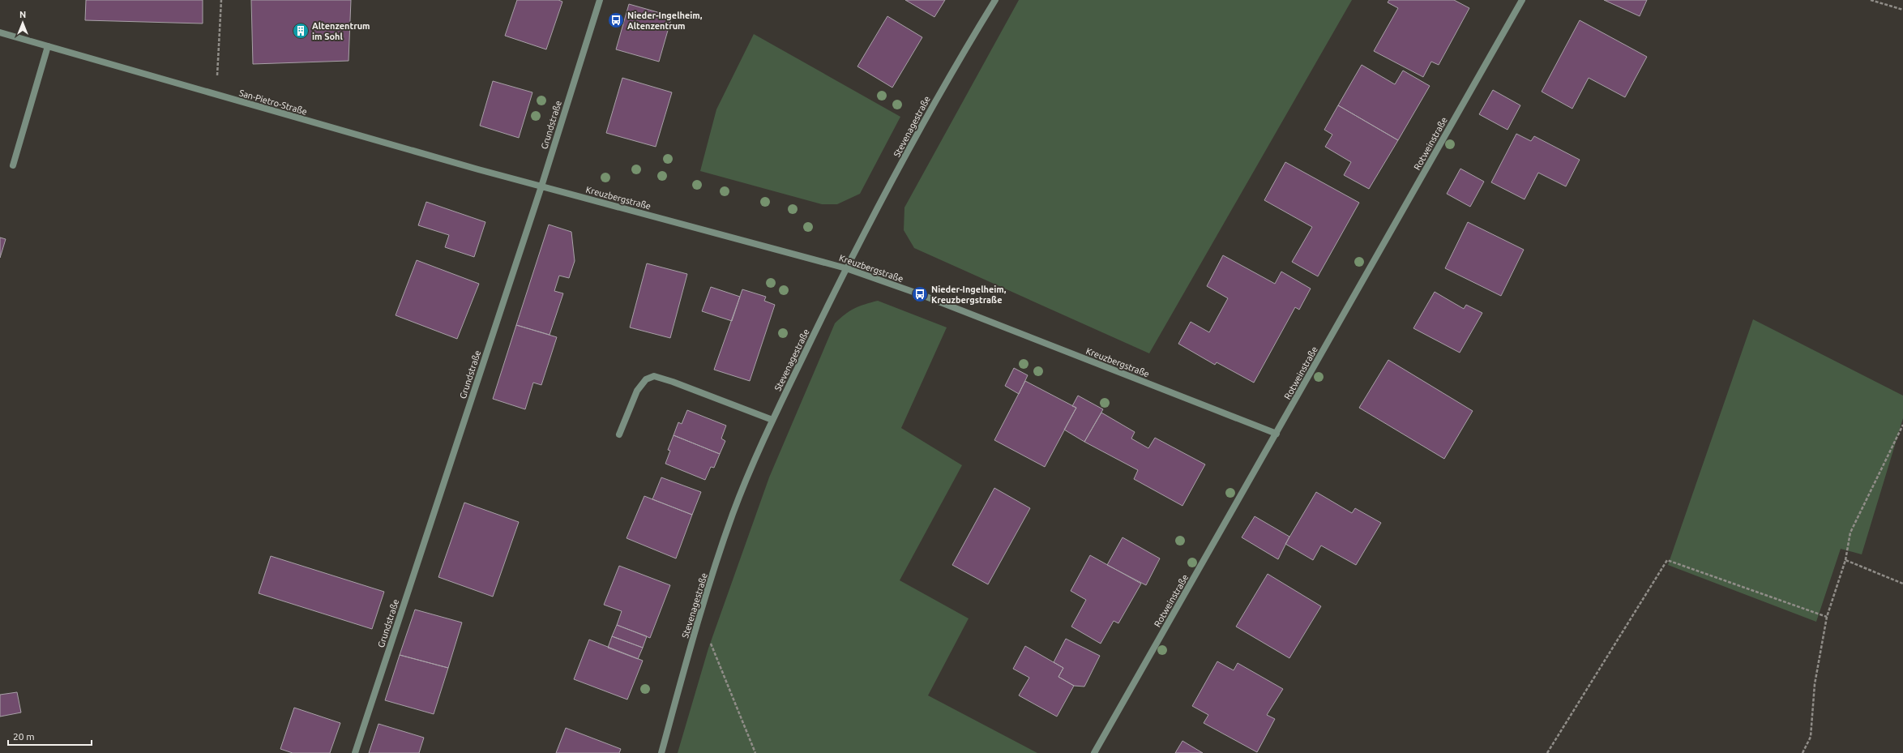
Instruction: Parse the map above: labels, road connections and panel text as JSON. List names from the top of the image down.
{
  "streets": {
    "street": [
      "San-Pietro-Straße",
      "Grundstraße",
      "Stevenagestraße",
      "Rotweinstraße",
      "Kreuzbergstraße"
    ]
  },
  "crossings": [
    ["San-Pietro-Straße", "Grundstraße"],
    ["San-Pietro-Straße", "Kreuzbergstraße"],
    ["Grundstraße", "Kreuzbergstraße"],
    ["Stevenagestraße", "Kreuzbergstraße"],
    ["Rotweinstraße", "Kreuzbergstraße"]
  ],
  "places": {
    "bus stop": ["Nieder-Ingelheim, Altenzentrum", "Nieder-Ingelheim, Kreuzbergstraße"],
    "building": ["Altenzentrum im Sohl"]
  },
  "scale_bar": "20 m",
  "north": "top"
}
